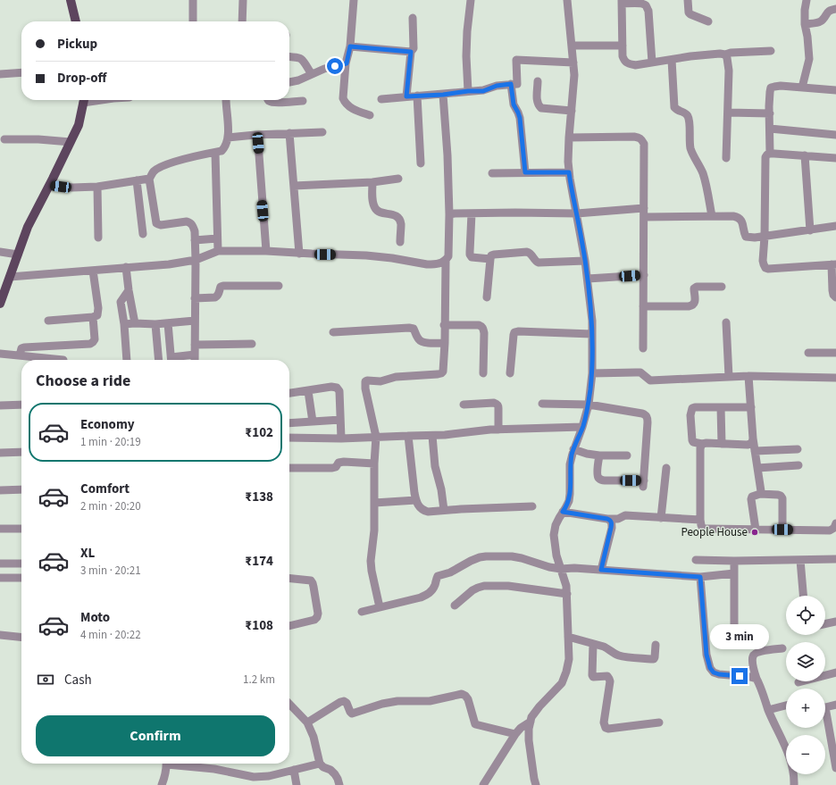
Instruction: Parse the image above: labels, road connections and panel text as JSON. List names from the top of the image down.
{
  "places": ["People House"],
  "page": {
    "banner": ["Pickup", "Drop-off"],
    "heading": "Choose a ride",
    "list": [
      {
        "name": "Economy",
        "note": "1 min · 20:19",
        "value": "₹102"
      },
      {
        "name": "Comfort",
        "note": "2 min · 20:20",
        "value": "₹138"
      },
      {
        "name": "XL",
        "note": "3 min · 20:21",
        "value": "₹174"
      },
      {
        "name": "Moto",
        "note": "4 min · 20:22",
        "value": "₹108"
      }
    ],
    "map_buttons": ["+", "−"],
    "bubble": "3 min",
    "pay": ["Cash", "1.2 km"],
    "buttons": "Confirm"
  }
}
